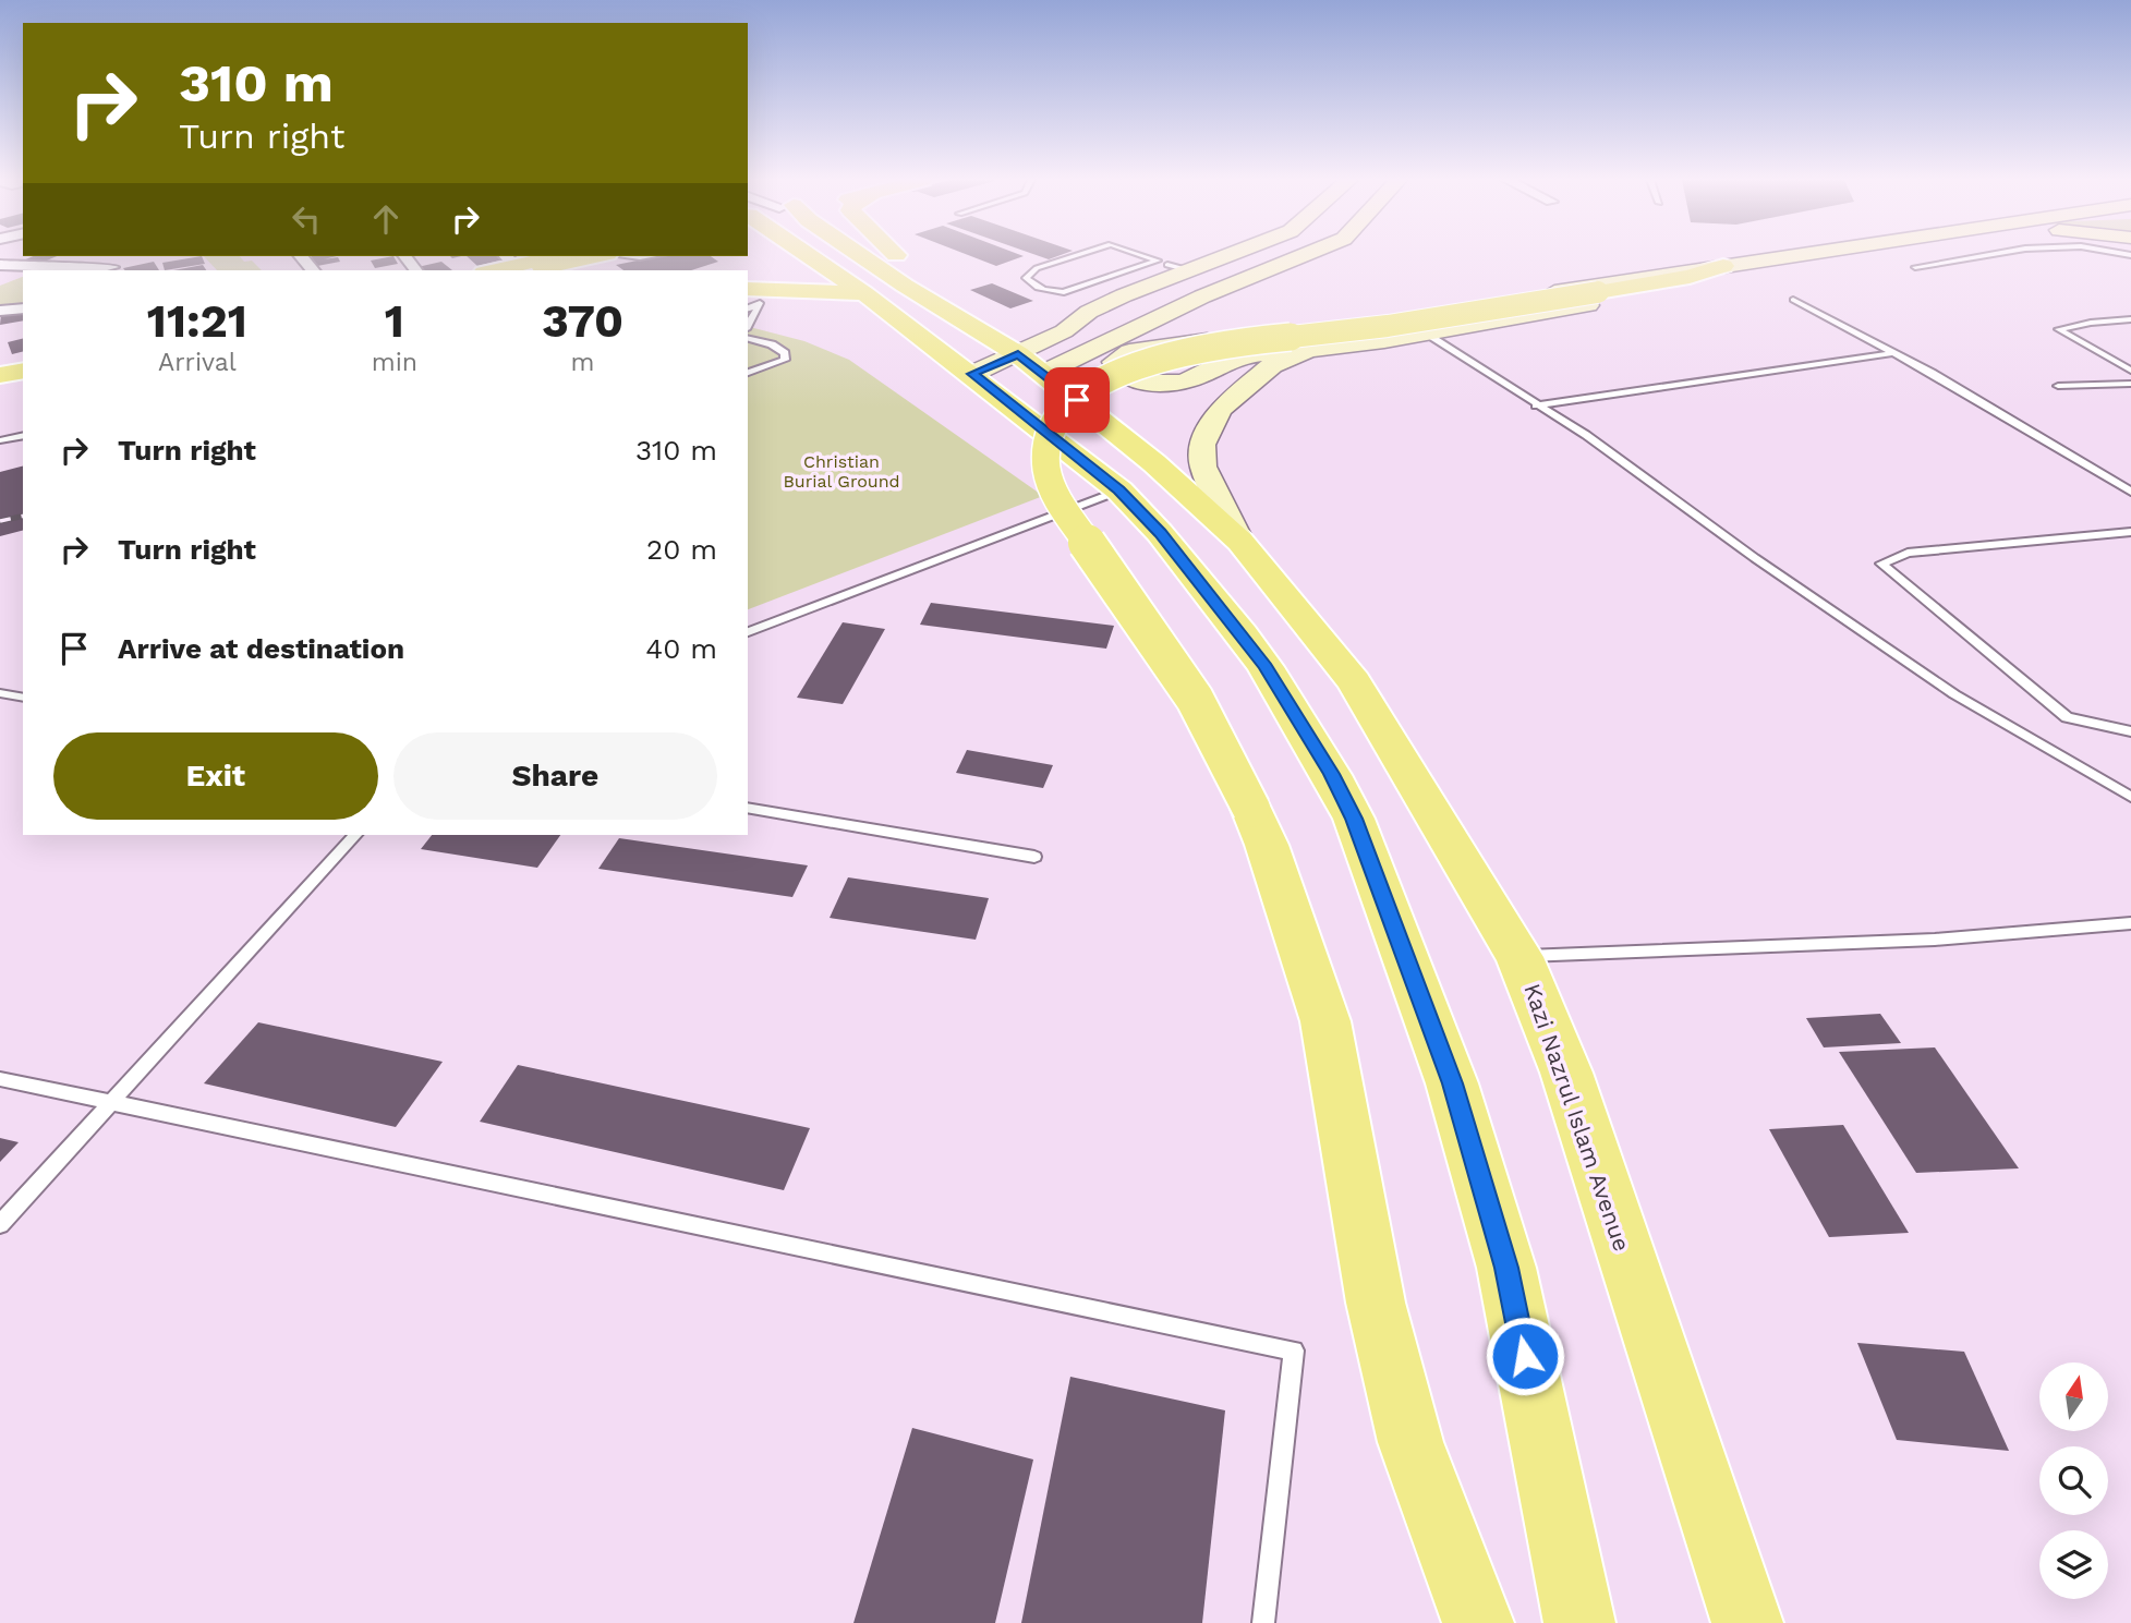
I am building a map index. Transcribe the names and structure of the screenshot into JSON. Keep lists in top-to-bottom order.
{
  "streets": {
    "main road": ["Kazi Nazrul Islam Avenue"]
  },
  "parks": ["Christian Burial Ground"],
  "north": "top",
  "page": {
    "turn": ["310 m", "Turn right"],
    "eta": [
      "11:21",
      "Arrival",
      "1",
      "min",
      "370",
      "m"
    ],
    "list": [
      {
        "name": "Turn right",
        "value": "310 m"
      },
      {
        "name": "Turn right",
        "value": "20 m"
      },
      {
        "name": "Arrive at destination",
        "value": "40 m"
      }
    ],
    "buttons": ["Exit", "Share"]
  }
}
